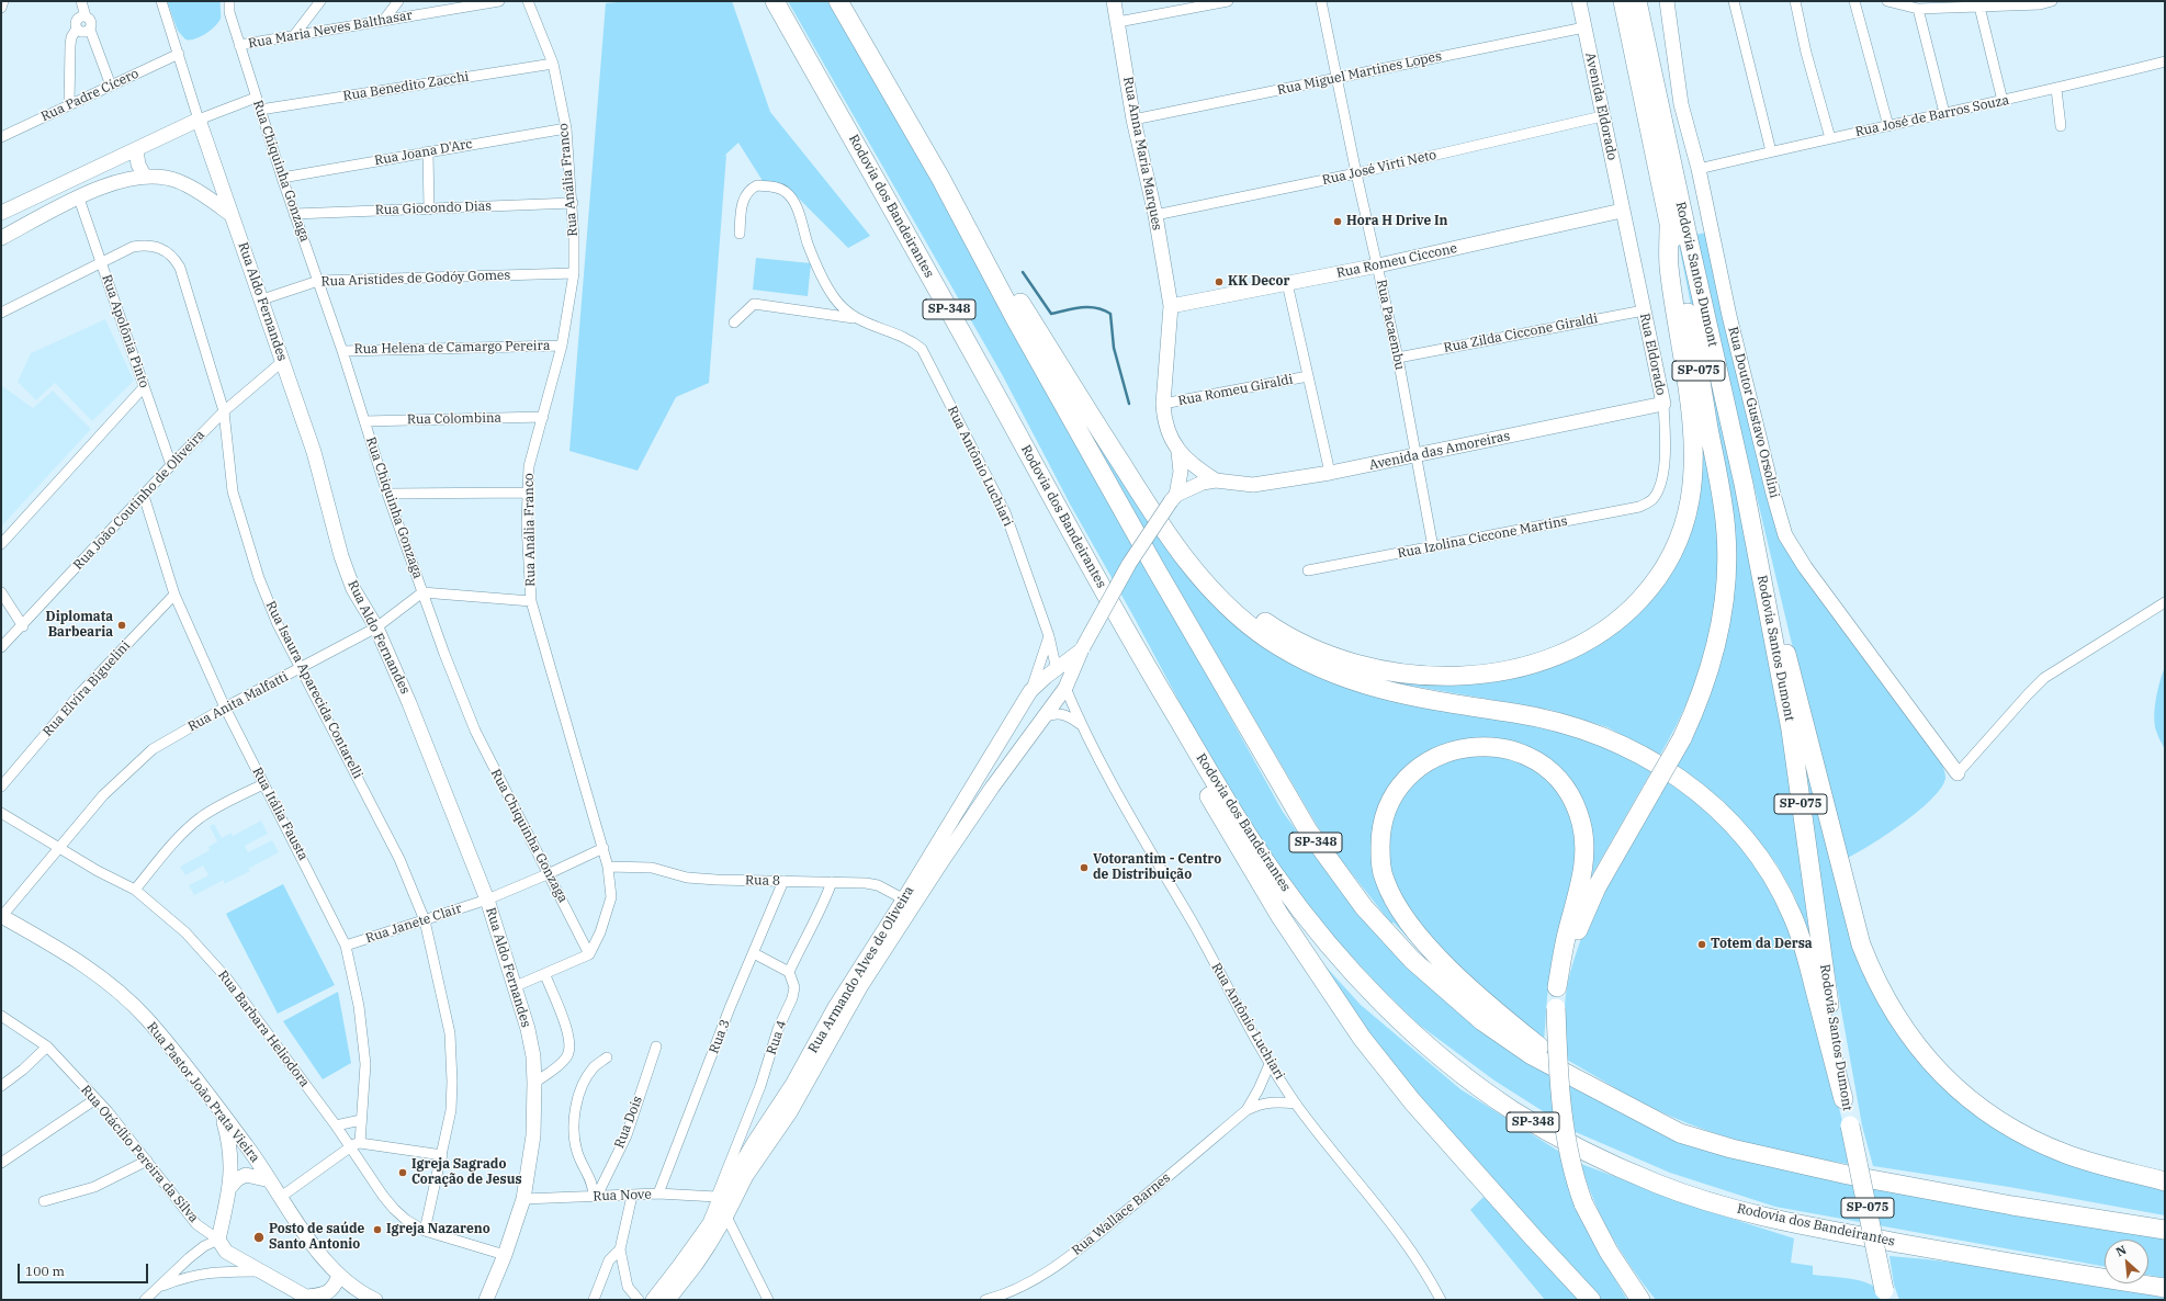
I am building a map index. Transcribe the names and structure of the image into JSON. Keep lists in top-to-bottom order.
{
  "streets": {
    "highway": [
      "Rodovia dos Bandeirantes",
      "Rodovia Santos Dumont",
      "SP-348",
      "SP-075"
    ],
    "main road": [
      "Avenida Eldorado",
      "Rua Anna Maria Marques",
      "Rua Romeu Ciccone",
      "Rua Aldo Fernandes",
      "Rua Eldorado",
      "Rua Doutor Gustavo Orsolini",
      "Avenida das Amoreiras",
      "Rua Armando Alves de Oliveira",
      "Rua Pastor João Prata Vieira"
    ],
    "street": [
      "Rua Maria Neves Balthasar",
      "Rua Miguel Martines Lopes",
      "Rua Benedito Zacchi",
      "Rua Padre Cícero",
      "Rua José de Barros Souza",
      "Rua Joana D'Arc",
      "Rua José Virti Neto",
      "Rua Chiquinha Gonzaga",
      "Rua Anália Franco",
      "Rua Giocondo Dias",
      "Rua Aristides de Godóy Gomes",
      "Rua Pacaembu",
      "Rua Apolônia Pinto",
      "Rua Zilda Ciccone Giraldi",
      "Rua Helena de Camargo Pereira",
      "Rua Romeu Giraldi",
      "Rua Colombina",
      "Rua Antônio Luchiari",
      "Rua João Coutinho de Oliveira",
      "Rua Izolina Ciccone Martins",
      "Rua Elvira Biguelini",
      "Rua Isaura Aparecida Contarelli",
      "Rua Anita Malfatti",
      "Rua Itália Fausta",
      "Rua 8",
      "Rua Janete Clair",
      "Rua Barbara Heliodora",
      "Rua 3",
      "Rua 4",
      "Rua Dois",
      "Rua Otácílio Pereira da Silva",
      "Rua Nove",
      "Rua Wallace Barnes"
    ]
  },
  "crossings": [
    ["Rua Maria Neves Balthasar", "Rua Chiquinha Gonzaga"],
    ["Rua Miguel Martines Lopes", "Avenida Eldorado"],
    ["Rua Miguel Martines Lopes", "Rua Anna Maria Marques"],
    ["Rua Miguel Martines Lopes", "Rua Pacaembu"],
    ["Rua Benedito Zacchi", "Rua Chiquinha Gonzaga"],
    ["Rua Benedito Zacchi", "Rua Anália Franco"],
    ["Rua Padre Cícero", "Rua Aldo Fernandes"],
    ["Avenida Eldorado", "Rua José Virti Neto"],
    ["Avenida Eldorado", "Rua Romeu Ciccone"],
    ["Avenida Eldorado", "Rua Eldorado"],
    ["Rua José de Barros Souza", "Rua Doutor Gustavo Orsolini"],
    ["Rua Joana D'Arc", "Rua Chiquinha Gonzaga"],
    ["Rua Joana D'Arc", "Rua Anália Franco"],
    ["Rua Anna Maria Marques", "Rua José Virti Neto"],
    ["Rua Anna Maria Marques", "Rua Romeu Ciccone"],
    ["Rua Anna Maria Marques", "Avenida das Amoreiras"],
    ["Rua José Virti Neto", "Rua Pacaembu"],
    ["Rua Chiquinha Gonzaga", "Rua Anália Franco"],
    ["Rua Chiquinha Gonzaga", "Rua Giocondo Dias"],
    ["Rua Chiquinha Gonzaga", "Rua Aristides de Godóy Gomes"],
    ["Rua Chiquinha Gonzaga", "Rua Helena de Camargo Pereira"],
    ["Rua Chiquinha Gonzaga", "Rua Colombina"],
    ["Rua Chiquinha Gonzaga", "Rua Anita Malfatti"],
    ["Rua Chiquinha Gonzaga", "Rua Janete Clair"],
    ["Rua Anália Franco", "Rua Giocondo Dias"],
    ["Rua Anália Franco", "Rua Aristides de Godóy Gomes"],
    ["Rua Anália Franco", "Rua Helena de Camargo Pereira"],
    ["Rua Anália Franco", "Rua Colombina"],
    ["Rua Anália Franco", "Rua 8"],
    ["Rua Anália Franco", "Rua Janete Clair"],
    ["Rua Romeu Ciccone", "Rua Pacaembu"],
    ["Rua Romeu Ciccone", "Rua Eldorado"],
    ["Rua Romeu Ciccone", "Avenida das Amoreiras"],
    ["Rodovia Santos Dumont", "SP-075"],
    ["Rua Aristides de Godóy Gomes", "Rua Aldo Fernandes"],
    ["Rua Aldo Fernandes", "Rua João Coutinho de Oliveira"],
    ["Rua Aldo Fernandes", "Rua Anita Malfatti"],
    ["Rua Aldo Fernandes", "Rua Janete Clair"],
    ["Rua Aldo Fernandes", "Rua Barbara Heliodora"],
    ["Rua Aldo Fernandes", "Rua Nove"],
    ["Rua Pacaembu", "Rua Zilda Ciccone Giraldi"],
    ["Rua Pacaembu", "Avenida das Amoreiras"],
    ["Rua Pacaembu", "Rua Izolina Ciccone Martins"],
    ["Rua Apolônia Pinto", "Rua João Coutinho de Oliveira"],
    ["Rua Apolônia Pinto", "Rua Isaura Aparecida Contarelli"],
    ["Rua Zilda Ciccone Giraldi", "Rua Eldorado"],
    ["Rua Eldorado", "Avenida das Amoreiras"],
    ["Rua Eldorado", "Rua Izolina Ciccone Martins"],
    ["Rua Romeu Giraldi", "Avenida das Amoreiras"],
    ["Avenida das Amoreiras", "Rua Armando Alves de Oliveira"],
    ["Rua Antônio Luchiari", "Rua Armando Alves de Oliveira"],
    ["Rua Antônio Luchiari", "Rua Wallace Barnes"],
    ["Rua João Coutinho de Oliveira", "Rua Isaura Aparecida Contarelli"],
    ["Rua João Coutinho de Oliveira", "Rua Itália Fausta"],
    ["Rua Elvira Biguelini", "Rua Itália Fausta"],
    ["Rua Isaura Aparecida Contarelli", "Rua Anita Malfatti"],
    ["Rua Isaura Aparecida Contarelli", "Rua Janete Clair"],
    ["Rua Isaura Aparecida Contarelli", "Rua Barbara Heliodora"],
    ["Rua Anita Malfatti", "Rua Itália Fausta"],
    ["Rua Anita Malfatti", "Rua Barbara Heliodora"],
    ["Rua Anita Malfatti", "Rua Pastor João Prata Vieira"],
    ["Rua Itália Fausta", "Rua Janete Clair"],
    ["Rua Itália Fausta", "Rua Barbara Heliodora"],
    ["Rua 8", "Rua Armando Alves de Oliveira"],
    ["Rua 8", "Rua 3"],
    ["Rua Armando Alves de Oliveira", "Rua 4"],
    ["Rua Armando Alves de Oliveira", "Rua Nove"],
    ["Rua 3", "Rua Nove"],
    ["Rua 4", "Rua Nove"],
    ["Rua Dois", "Rua Nove"]
  ],
  "places": [
    "Hora H Drive In",
    "KK Decor",
    "Diplomata Barbearia",
    "Votorantim - Centro de Distribuição",
    "Totem da Dersa",
    "Igreja Sagrado Coração de Jesus",
    "Igreja Nazareno",
    "Posto de saúde Santo Antonio"
  ],
  "scale_bar": "100 m",
  "north": "top left"
}
